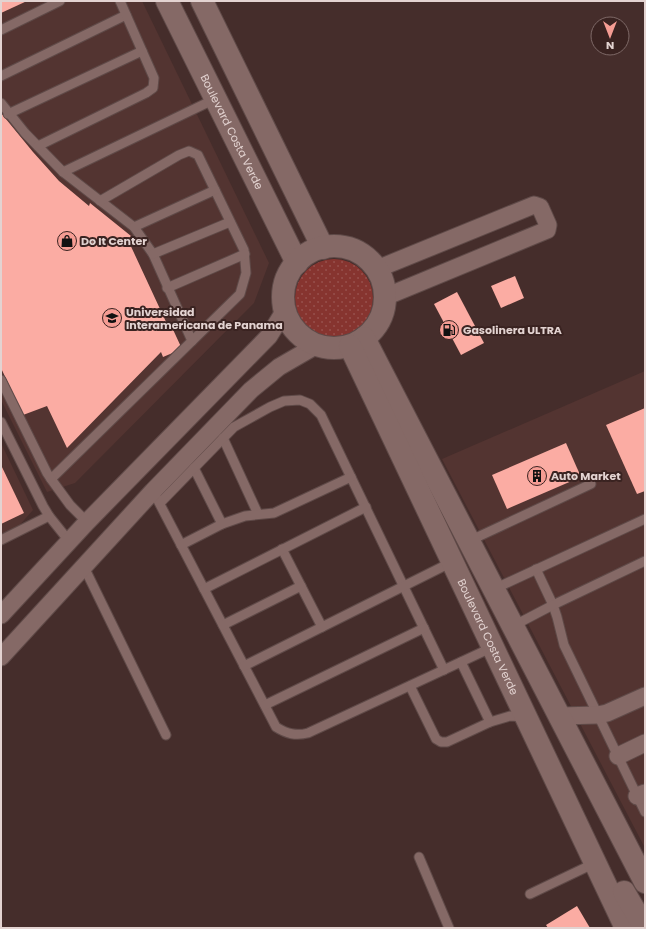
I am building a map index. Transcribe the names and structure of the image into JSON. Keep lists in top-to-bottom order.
{
  "streets": {
    "street": ["Boulevard Costa Verde"]
  },
  "places": {
    "shop": ["Do It Center"],
    "school or university": ["Universidad Interamericana de Panama"],
    "fuel station": ["Gasolinera ULTRA"],
    "building": ["Auto Market"]
  },
  "north": "bottom"
}
